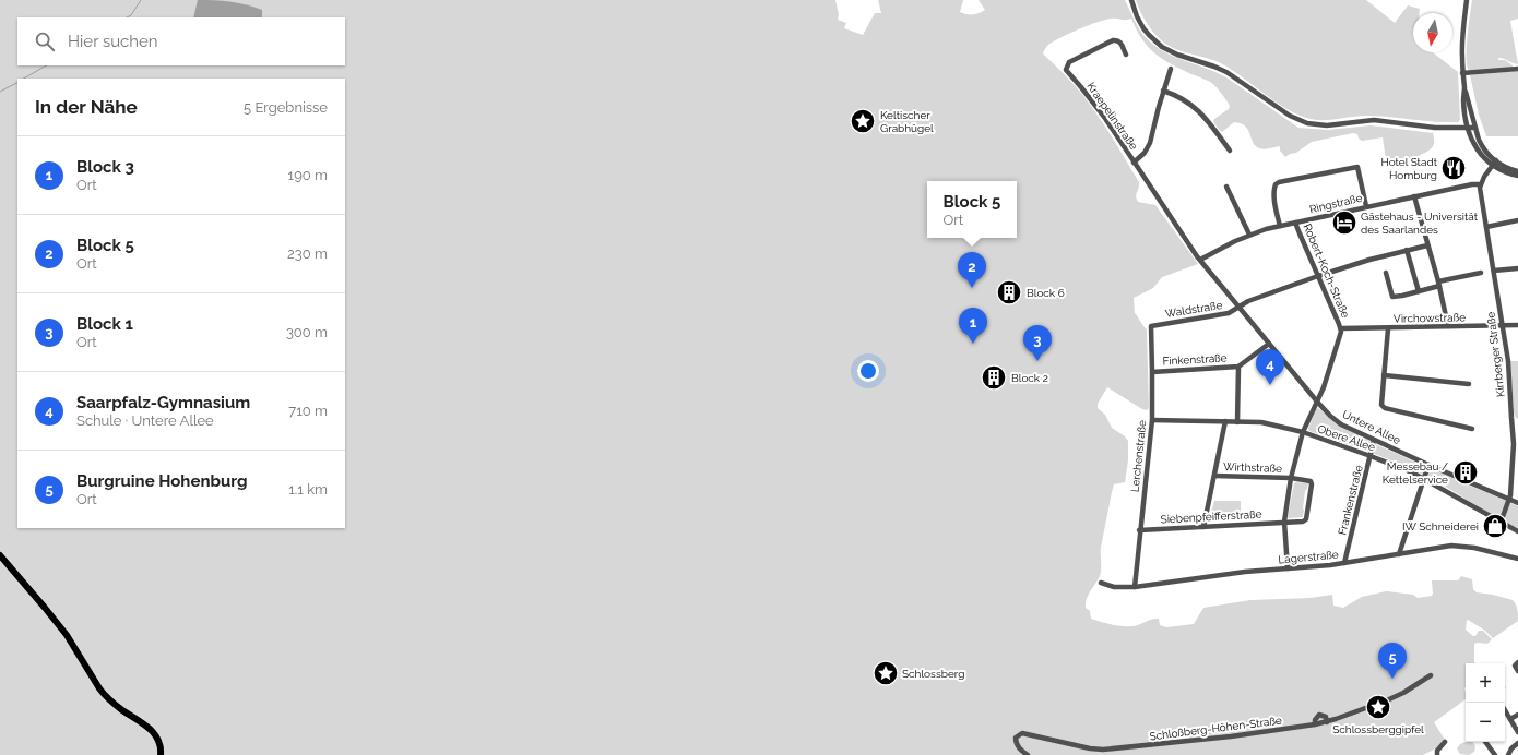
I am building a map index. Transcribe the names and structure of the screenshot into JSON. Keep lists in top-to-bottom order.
{
  "streets": {
    "street": [
      "Kraepelinstraße",
      "Ringstraße",
      "Robert-Koch-Straße",
      "Waldstraße",
      "Virchowstraße",
      "Kirrberger Straße",
      "Finkenstraße",
      "Untere Allee",
      "Obere Allee",
      "Lerchenstraße",
      "Wirthstraße",
      "Frankenstraße",
      "Siebenpfeifferstraße",
      "Lagerstraße",
      "Schloßberg-Höhen-Straße"
    ]
  },
  "crossings": [
    ["Kraepelinstraße", "Untere Allee"],
    ["Ringstraße", "Robert-Koch-Straße"],
    ["Ringstraße", "Kirrberger Straße"],
    ["Ringstraße", "Untere Allee"],
    ["Robert-Koch-Straße", "Waldstraße"],
    ["Robert-Koch-Straße", "Virchowstraße"],
    ["Robert-Koch-Straße", "Untere Allee"],
    ["Robert-Koch-Straße", "Obere Allee"],
    ["Robert-Koch-Straße", "Wirthstraße"],
    ["Robert-Koch-Straße", "Siebenpfeifferstraße"],
    ["Robert-Koch-Straße", "Lagerstraße"],
    ["Waldstraße", "Untere Allee"],
    ["Waldstraße", "Lerchenstraße"],
    ["Virchowstraße", "Kirrberger Straße"],
    ["Kirrberger Straße", "Untere Allee"],
    ["Kirrberger Straße", "Obere Allee"],
    ["Finkenstraße", "Lerchenstraße"],
    ["Untere Allee", "Frankenstraße"],
    ["Obere Allee", "Lerchenstraße"],
    ["Obere Allee", "Frankenstraße"],
    ["Lerchenstraße", "Siebenpfeifferstraße"],
    ["Lerchenstraße", "Lagerstraße"],
    ["Wirthstraße", "Siebenpfeifferstraße"],
    ["Frankenstraße", "Lagerstraße"]
  ],
  "places": {
    "place": ["Keltischer Grabhügel", "Schlossberg", "Schlossberggipfel"],
    "restaurant": ["Hotel Stadt Homburg"],
    "hotel": ["Gästehaus - Universität des Saarlandes"],
    "building": ["Block 6", "Block 2", "Messebau / Kettelservice"],
    "shop": ["IW Schneiderei"]
  },
  "north": "bottom",
  "page": {
    "search": "Hier suchen",
    "heading": ["In der Nähe", "5 Ergebnisse"],
    "list": [
      {
        "mark": "1",
        "name": "Block 3",
        "note": "Ort",
        "value": "190 m"
      },
      {
        "mark": "2",
        "name": "Block 5",
        "note": "Ort",
        "value": "230 m"
      },
      {
        "mark": "3",
        "name": "Block 1",
        "note": "Ort",
        "value": "300 m"
      },
      {
        "mark": "4",
        "name": "Saarpfalz-Gymnasium",
        "note": "Schule · Untere Allee",
        "value": "710 m"
      },
      {
        "mark": "5",
        "name": "Burgruine Hohenburg",
        "note": "Ort",
        "value": "1.1 km"
      }
    ],
    "popup": ["Block 5", "Ort"],
    "pins": [
      "2",
      "1",
      "3",
      "4",
      "5"
    ],
    "map_buttons": ["+", "−"]
  }
}
